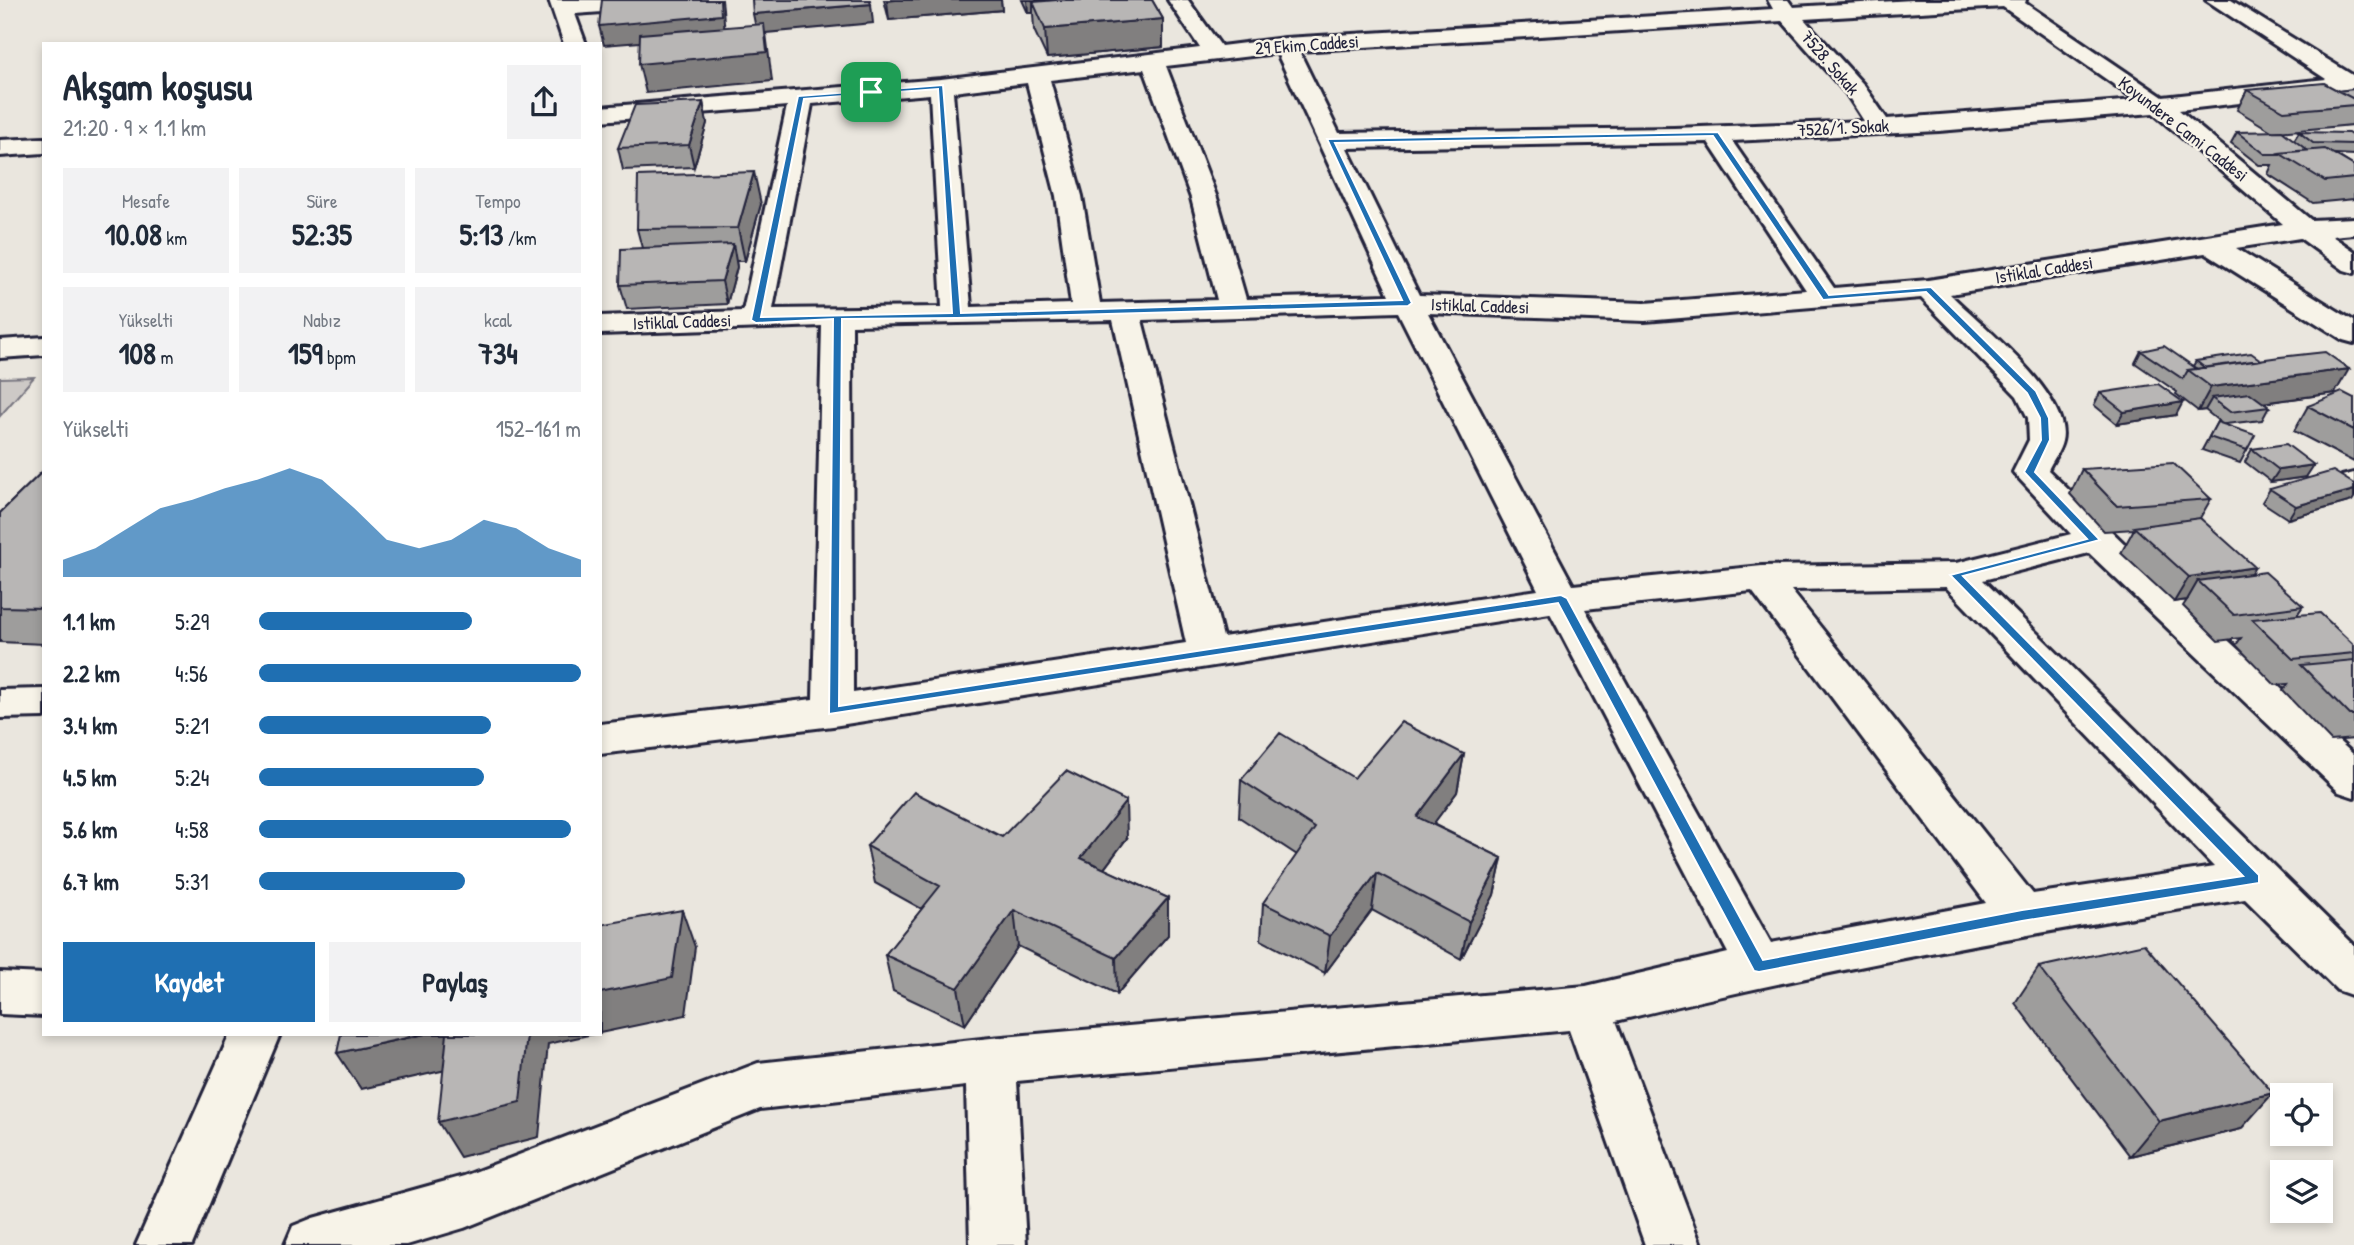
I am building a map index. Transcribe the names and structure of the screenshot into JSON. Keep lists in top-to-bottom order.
{
  "streets": {
    "street": [
      "29 Ekim Caddesi",
      "7528. Sokak",
      "7526/1. Sokak",
      "Koyundere Cami Caddesi",
      "Istiklal Caddesi"
    ]
  },
  "crossings": [
    ["29 Ekim Caddesi", "7528. Sokak"],
    ["29 Ekim Caddesi", "Koyundere Cami Caddesi"],
    ["7528. Sokak", "7526/1. Sokak"],
    ["7526/1. Sokak", "Koyundere Cami Caddesi"],
    ["Koyundere Cami Caddesi", "Istiklal Caddesi"]
  ],
  "page": {
    "heading": ["Akşam koşusu", "21:20 · 9 × 1.1 km"],
    "stats": [
      ["Mesafe", "10.08 km"],
      ["Süre", "52:35"],
      ["Tempo", "5:13 /km"],
      ["Yükselti", "108 m"],
      ["Nabız", "159 bpm"],
      ["kcal", "734"]
    ],
    "chart": ["Yükselti", "152–161 m"],
    "list": [
      {
        "name": "1.1 km",
        "note": "5:29"
      },
      {
        "name": "2.2 km",
        "note": "4:56"
      },
      {
        "name": "3.4 km",
        "note": "5:21"
      },
      {
        "name": "4.5 km",
        "note": "5:24"
      },
      {
        "name": "5.6 km",
        "note": "4:58"
      },
      {
        "name": "6.7 km",
        "note": "5:31"
      }
    ],
    "buttons": ["Kaydet", "Paylaş"]
  }
}
